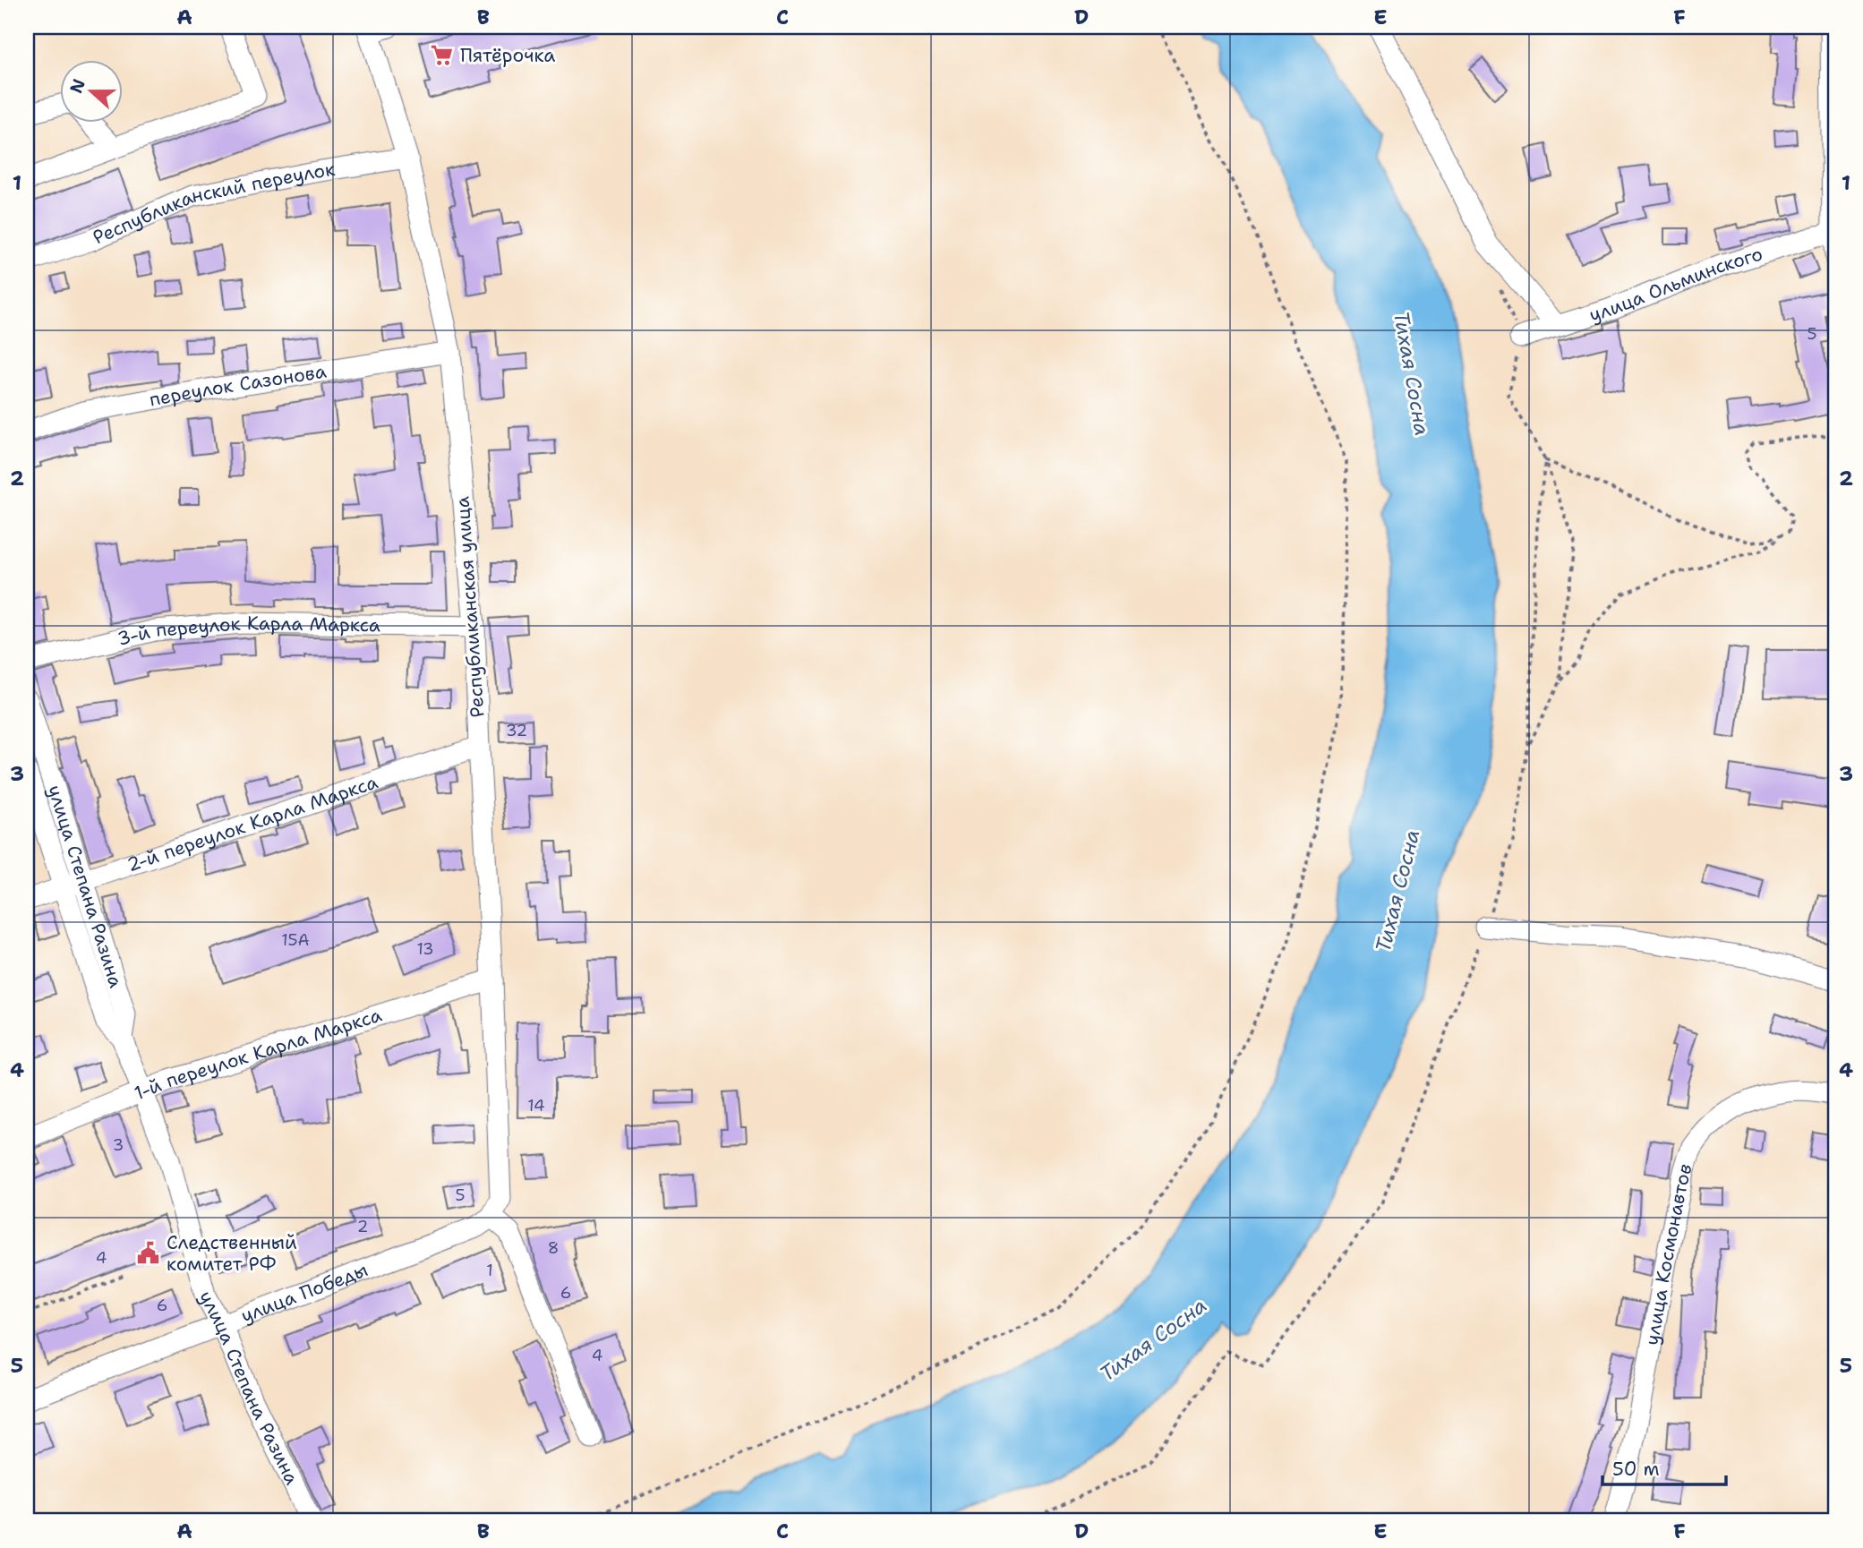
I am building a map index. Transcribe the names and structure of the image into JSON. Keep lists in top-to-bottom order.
{
  "streets": {
    "street": [
      "Республиканский переулок",
      "улица Ольминского",
      "переулок Сазонова",
      "Республиканская улица",
      "3-й переулок Карла Маркса",
      "2-й переулок Карла Маркса",
      "улица Степана Разина",
      "1-й переулок Карла Маркса",
      "улица Космонавтов",
      "улица Победы"
    ]
  },
  "crossings": [
    ["Республиканский переулок", "Республиканская улица"],
    ["переулок Сазонова", "Республиканская улица"],
    ["Республиканская улица", "3-й переулок Карла Маркса"],
    ["Республиканская улица", "2-й переулок Карла Маркса"],
    ["Республиканская улица", "1-й переулок Карла Маркса"],
    ["Республиканская улица", "улица Победы"],
    ["2-й переулок Карла Маркса", "улица Степана Разина"],
    ["улица Степана Разина", "1-й переулок Карла Маркса"],
    ["улица Степана Разина", "улица Победы"]
  ],
  "water": ["Тихая Сосна"],
  "places": {
    "supermarket": ["Пятёрочка"],
    "public building": ["Следственный комитет РФ"]
  },
  "house_numbers": [
    "5",
    "32",
    "15А",
    "13",
    "14",
    "3",
    "5",
    "2",
    "8",
    "4",
    "1",
    "6",
    "6",
    "4"
  ],
  "scale_bar": "50 m",
  "north": "left",
  "grid": {
    "columns": [
      "A",
      "B",
      "C",
      "D",
      "E",
      "F"
    ],
    "rows": [
      "1",
      "2",
      "3",
      "4",
      "5"
    ]
  }
}
